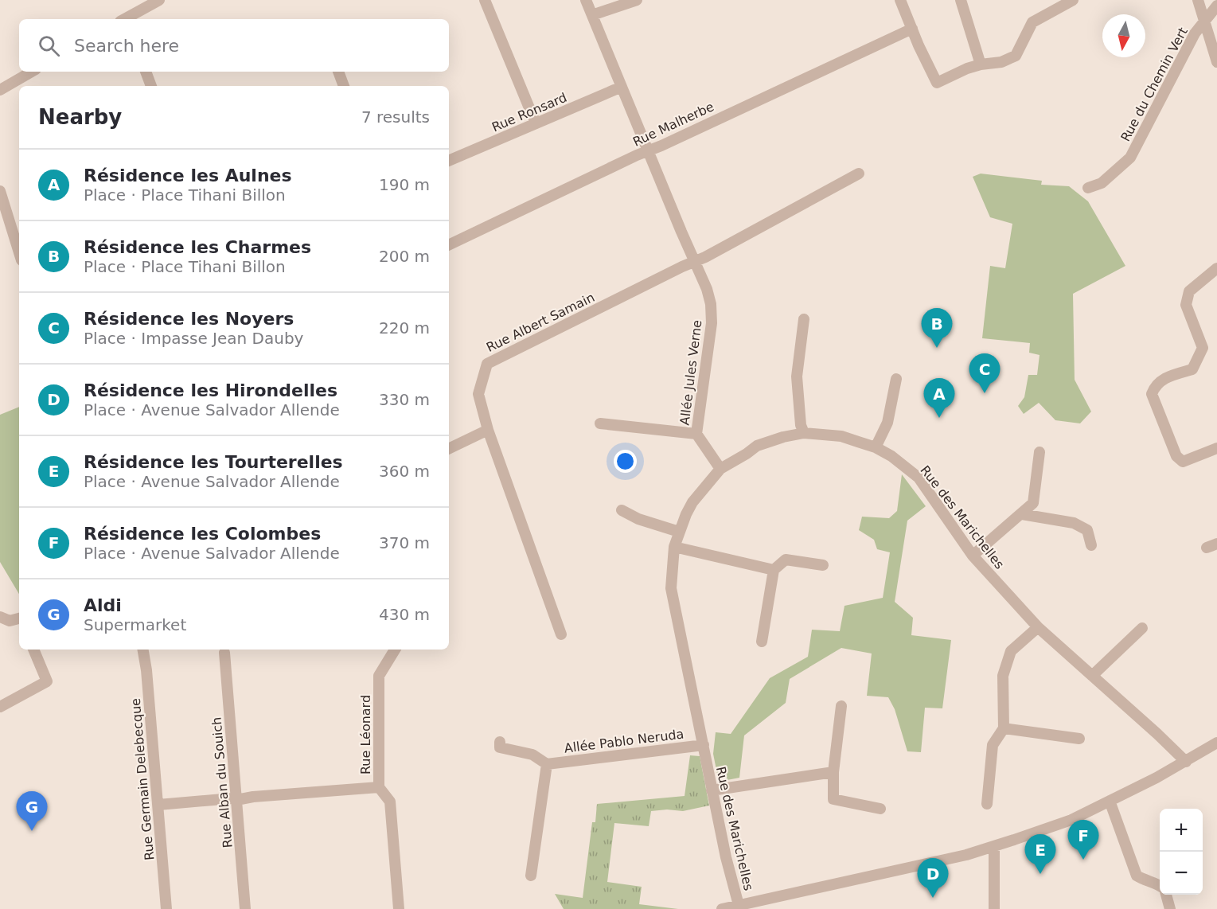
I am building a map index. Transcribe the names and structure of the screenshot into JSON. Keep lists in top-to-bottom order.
{
  "streets": {
    "street": [
      "Rue du Chemin Vert",
      "Rue Ronsard",
      "Rue Malherbe",
      "Rue Albert Samain",
      "Allée Jules Verne",
      "Rue des Marichelles",
      "Rue Léonard",
      "Allée Pablo Neruda",
      "Rue Germain Delebecque",
      "Rue Alban du Souich"
    ]
  },
  "crossings": [
    ["Rue Ronsard", "Allée Jules Verne"],
    ["Rue Malherbe", "Allée Jules Verne"],
    ["Rue Albert Samain", "Allée Jules Verne"],
    ["Allée Jules Verne", "Rue des Marichelles"],
    ["Rue des Marichelles", "Allée Pablo Neruda"]
  ],
  "north": "bottom",
  "page": {
    "search": "Search here",
    "heading": ["Nearby", "7 results"],
    "list": [
      {
        "mark": "A",
        "name": "Résidence les Aulnes",
        "note": "Place · Place Tihani Billon",
        "value": "190 m"
      },
      {
        "mark": "B",
        "name": "Résidence les Charmes",
        "note": "Place · Place Tihani Billon",
        "value": "200 m"
      },
      {
        "mark": "C",
        "name": "Résidence les Noyers",
        "note": "Place · Impasse Jean Dauby",
        "value": "220 m"
      },
      {
        "mark": "D",
        "name": "Résidence les Hirondelles",
        "note": "Place · Avenue Salvador Allende",
        "value": "330 m"
      },
      {
        "mark": "E",
        "name": "Résidence les Tourterelles",
        "note": "Place · Avenue Salvador Allende",
        "value": "360 m"
      },
      {
        "mark": "F",
        "name": "Résidence les Colombes",
        "note": "Place · Avenue Salvador Allende",
        "value": "370 m"
      },
      {
        "mark": "G",
        "name": "Aldi",
        "note": "Supermarket",
        "value": "430 m"
      }
    ],
    "pins": [
      "B",
      "C",
      "A",
      "G",
      "F",
      "E",
      "D"
    ],
    "map_buttons": ["+", "−"]
  }
}
